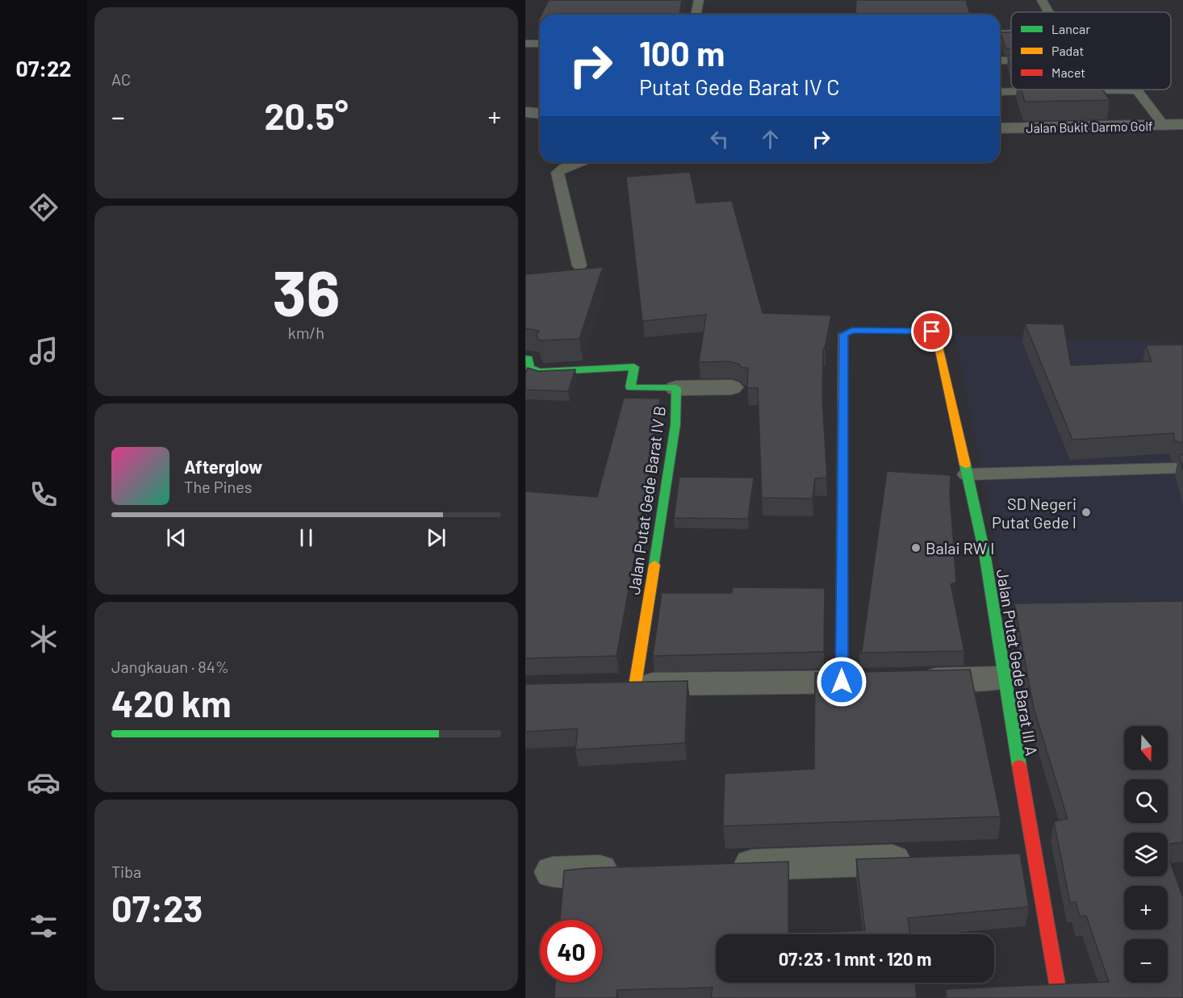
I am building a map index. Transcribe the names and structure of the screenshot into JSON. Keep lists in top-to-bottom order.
{
  "streets": {
    "street": ["Jalan Bukit Darmo Golf", "Jalan Putat Gede Barat IV B", "Jalan Putat Gede Barat III A"]
  },
  "places": ["SD Negeri Putat Gede I", "Balai RW I"],
  "legend": ["Lancar", "Padat", "Macet"],
  "north": "bottom",
  "page": {
    "tabs": "07:22",
    "tile": [
      "AC",
      ["36", "km/h"],
      ["Jangkauan · 84%", "420 km"],
      ["Tiba", "07:23"]
    ],
    "turn": ["100 m", "Putat Gede Barat IV C"],
    "heat": ["−", "20.5°", "+"],
    "song": ["Afterglow", "The Pines"],
    "map_buttons": ["+", "−"],
    "limit": "40",
    "trip": "07:23 · 1 mnt · 120 m"
  }
}
